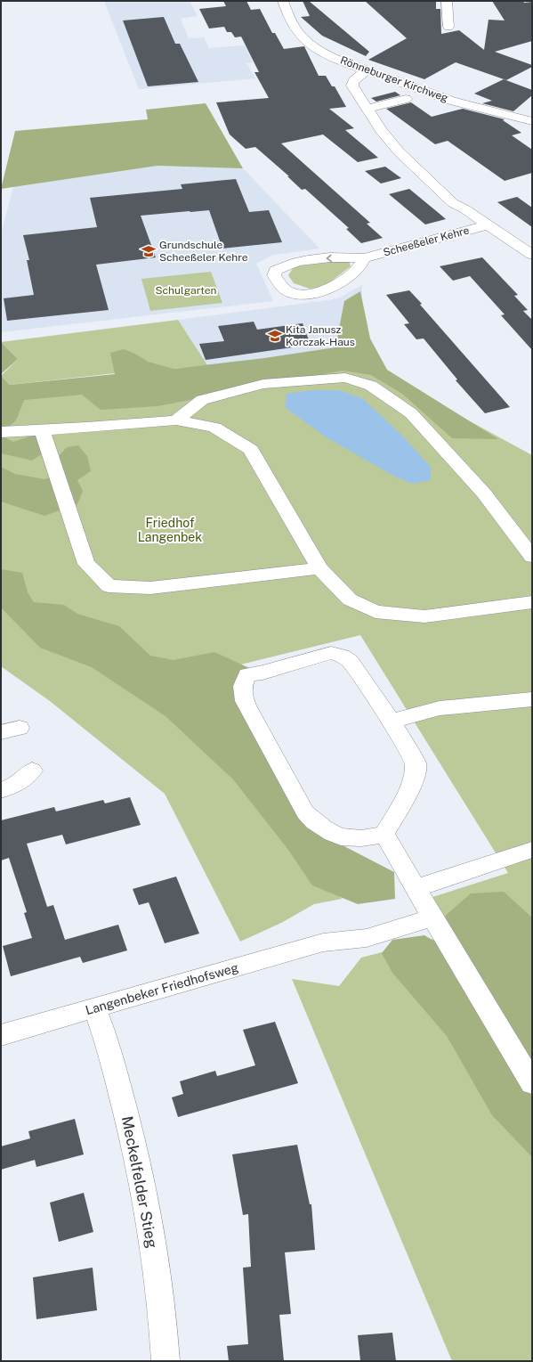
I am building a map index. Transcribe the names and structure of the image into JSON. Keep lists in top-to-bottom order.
{
  "streets": {
    "street": [
      "Rönneburger Kirchweg",
      "Scheeßeler Kehre",
      "Langenbeker Friedhofsweg",
      "Meckelfelder Stieg"
    ]
  },
  "crossings": [
    ["Langenbeker Friedhofsweg", "Meckelfelder Stieg"]
  ],
  "parks": ["Schulgarten", "Friedhof Langenbek"],
  "places": {
    "school or university": ["Grundschule Scheeßeler Kehre", "Kita Janusz Korczak-Haus"]
  }
}
